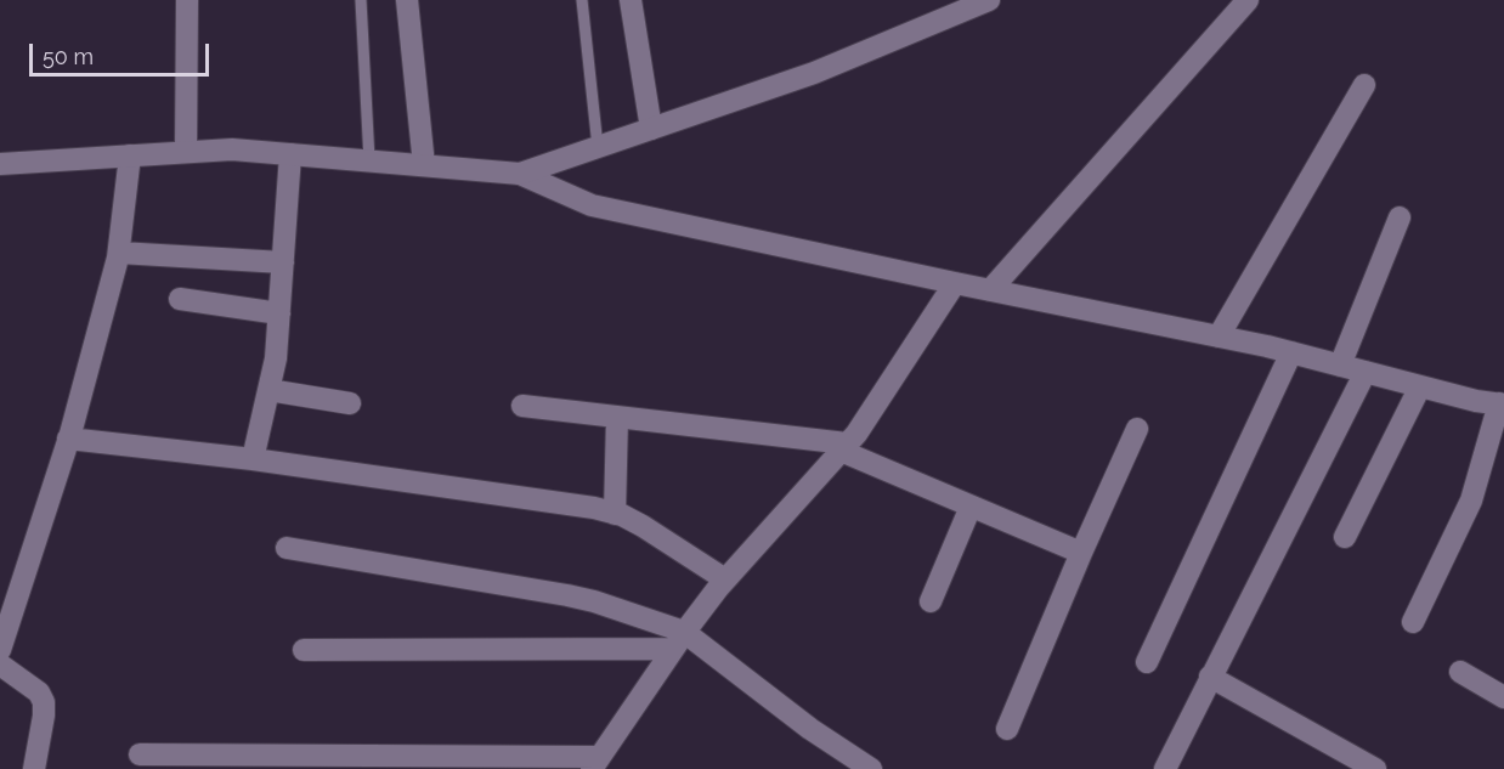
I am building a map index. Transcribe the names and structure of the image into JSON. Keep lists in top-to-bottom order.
{
  "scale_bar": "50 m"
}
